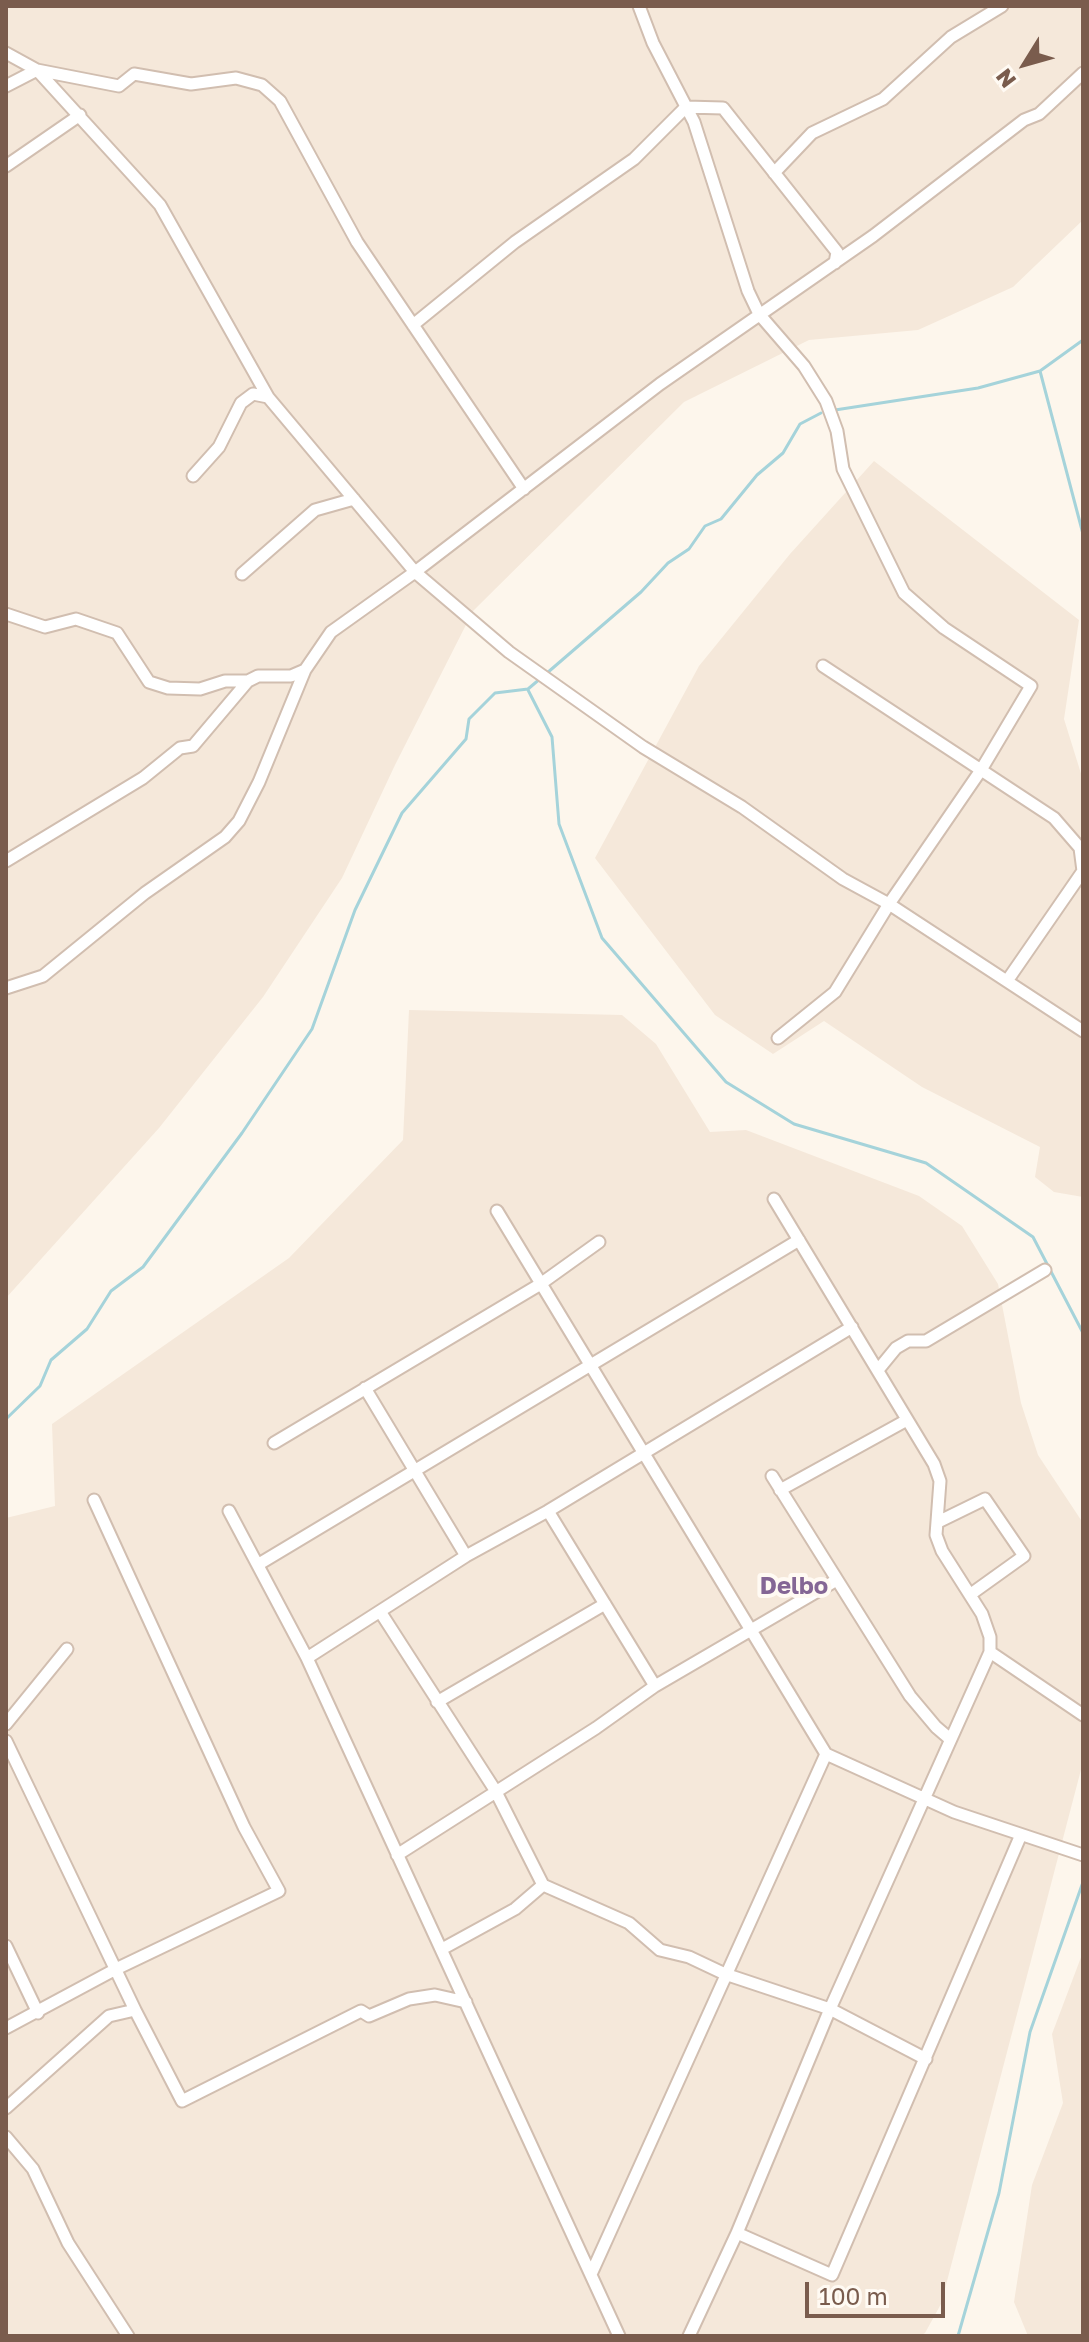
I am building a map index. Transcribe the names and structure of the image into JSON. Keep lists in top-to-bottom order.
{
  "districts": ["Delbo"],
  "scale_bar": "100 m",
  "north": "bottom left"
}
